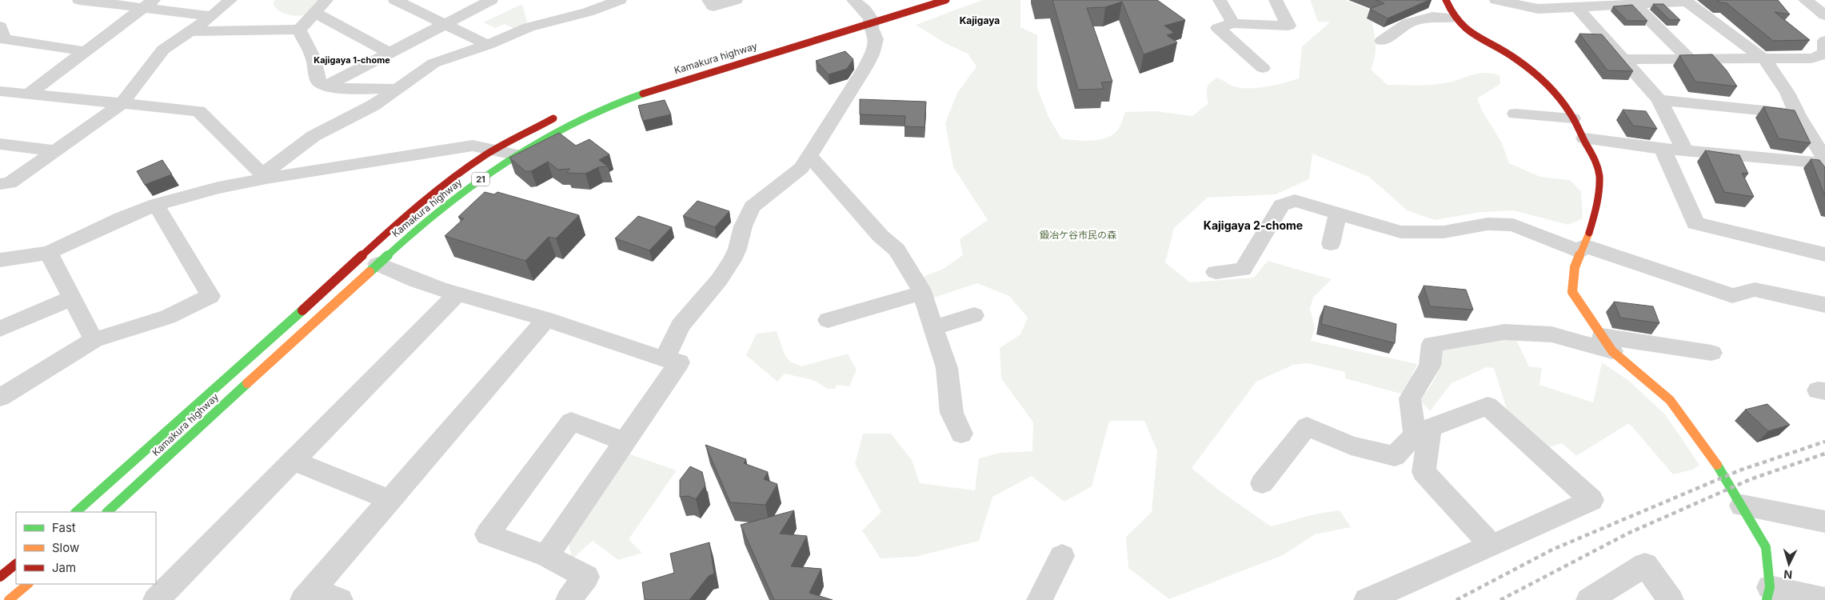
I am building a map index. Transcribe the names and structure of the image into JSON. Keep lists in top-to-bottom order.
{
  "streets": {
    "main road": ["Kamakura highway", "21"]
  },
  "districts": ["Kajigaya", "Kajigaya 1-chome", "Kajigaya 2-chome"],
  "parks": ["鍛冶ケ谷市民の森"],
  "legend": ["Fast", "Slow", "Jam"],
  "north": "bottom"
}
